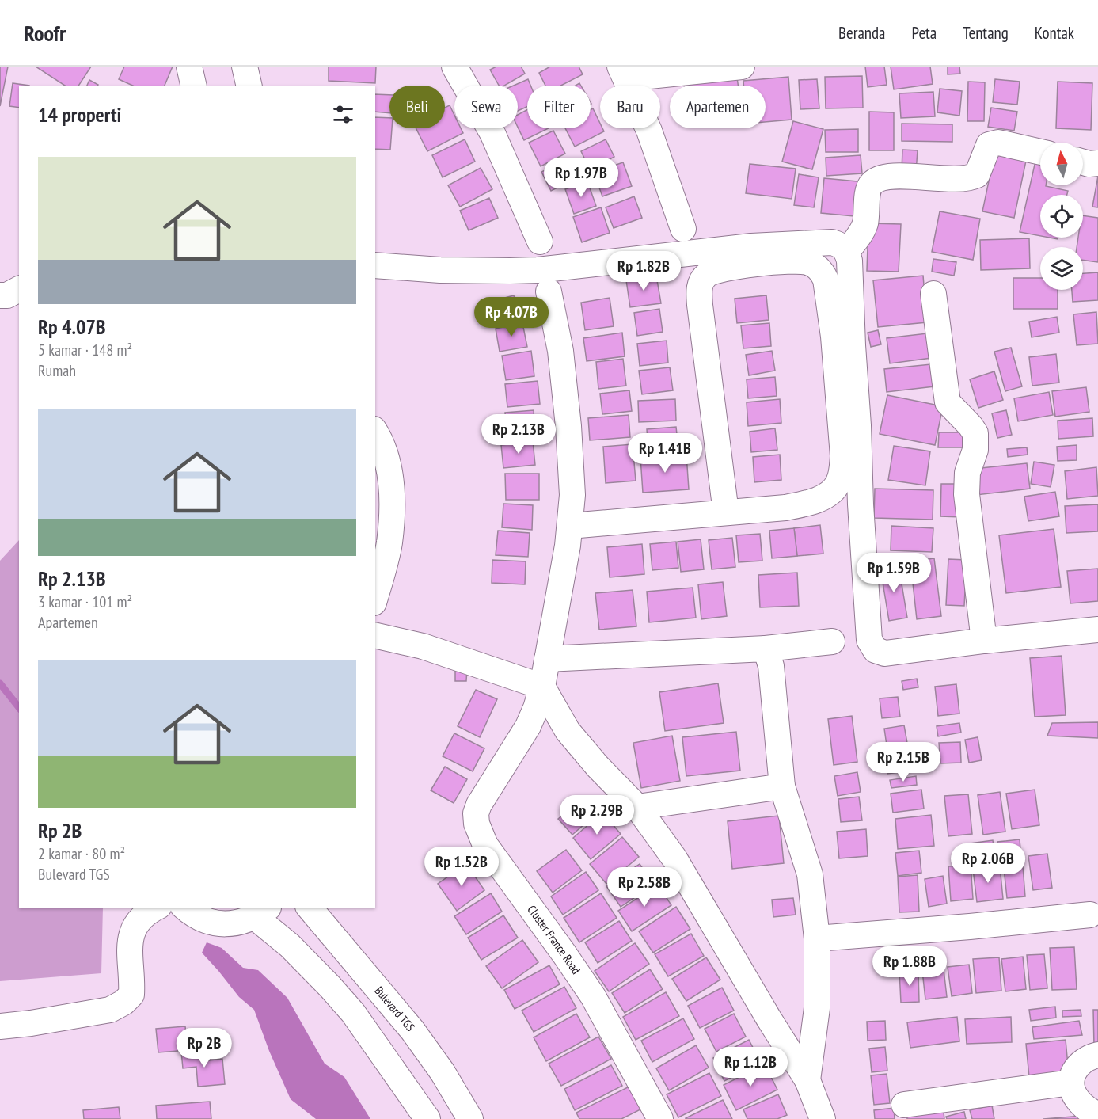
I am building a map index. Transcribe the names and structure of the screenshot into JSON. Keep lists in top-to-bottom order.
{
  "streets": {
    "street": ["Cluster France Road", "Bulevard TGS"]
  },
  "north": "top",
  "page": {
    "header": "Roofr",
    "nav": [
      "Beranda",
      "Peta",
      "Tentang",
      "Kontak"
    ],
    "chip": [
      "Beli",
      "Sewa",
      "Filter",
      "Baru",
      "Apartemen"
    ],
    "heading": "14 properti",
    "list": [
      {
        "name": "Rp 4.07B",
        "note": "5 kamar · 148 m² · Rumah"
      },
      {
        "name": "Rp 2.13B",
        "note": "3 kamar · 101 m² · Apartemen"
      },
      {
        "name": "Rp 2B",
        "note": "2 kamar · 80 m² · Bulevard TGS"
      }
    ],
    "price": [
      "Rp 1.97B",
      "Rp 1.82B",
      "Rp 4.07B",
      "Rp 2.13B",
      "Rp 1.41B",
      "Rp 1.59B",
      "Rp 2.15B",
      "Rp 2.29B",
      "Rp 2.06B",
      "Rp 1.52B",
      "Rp 2.58B",
      "Rp 1.88B",
      "Rp 2B",
      "Rp 1.12B"
    ]
  }
}
